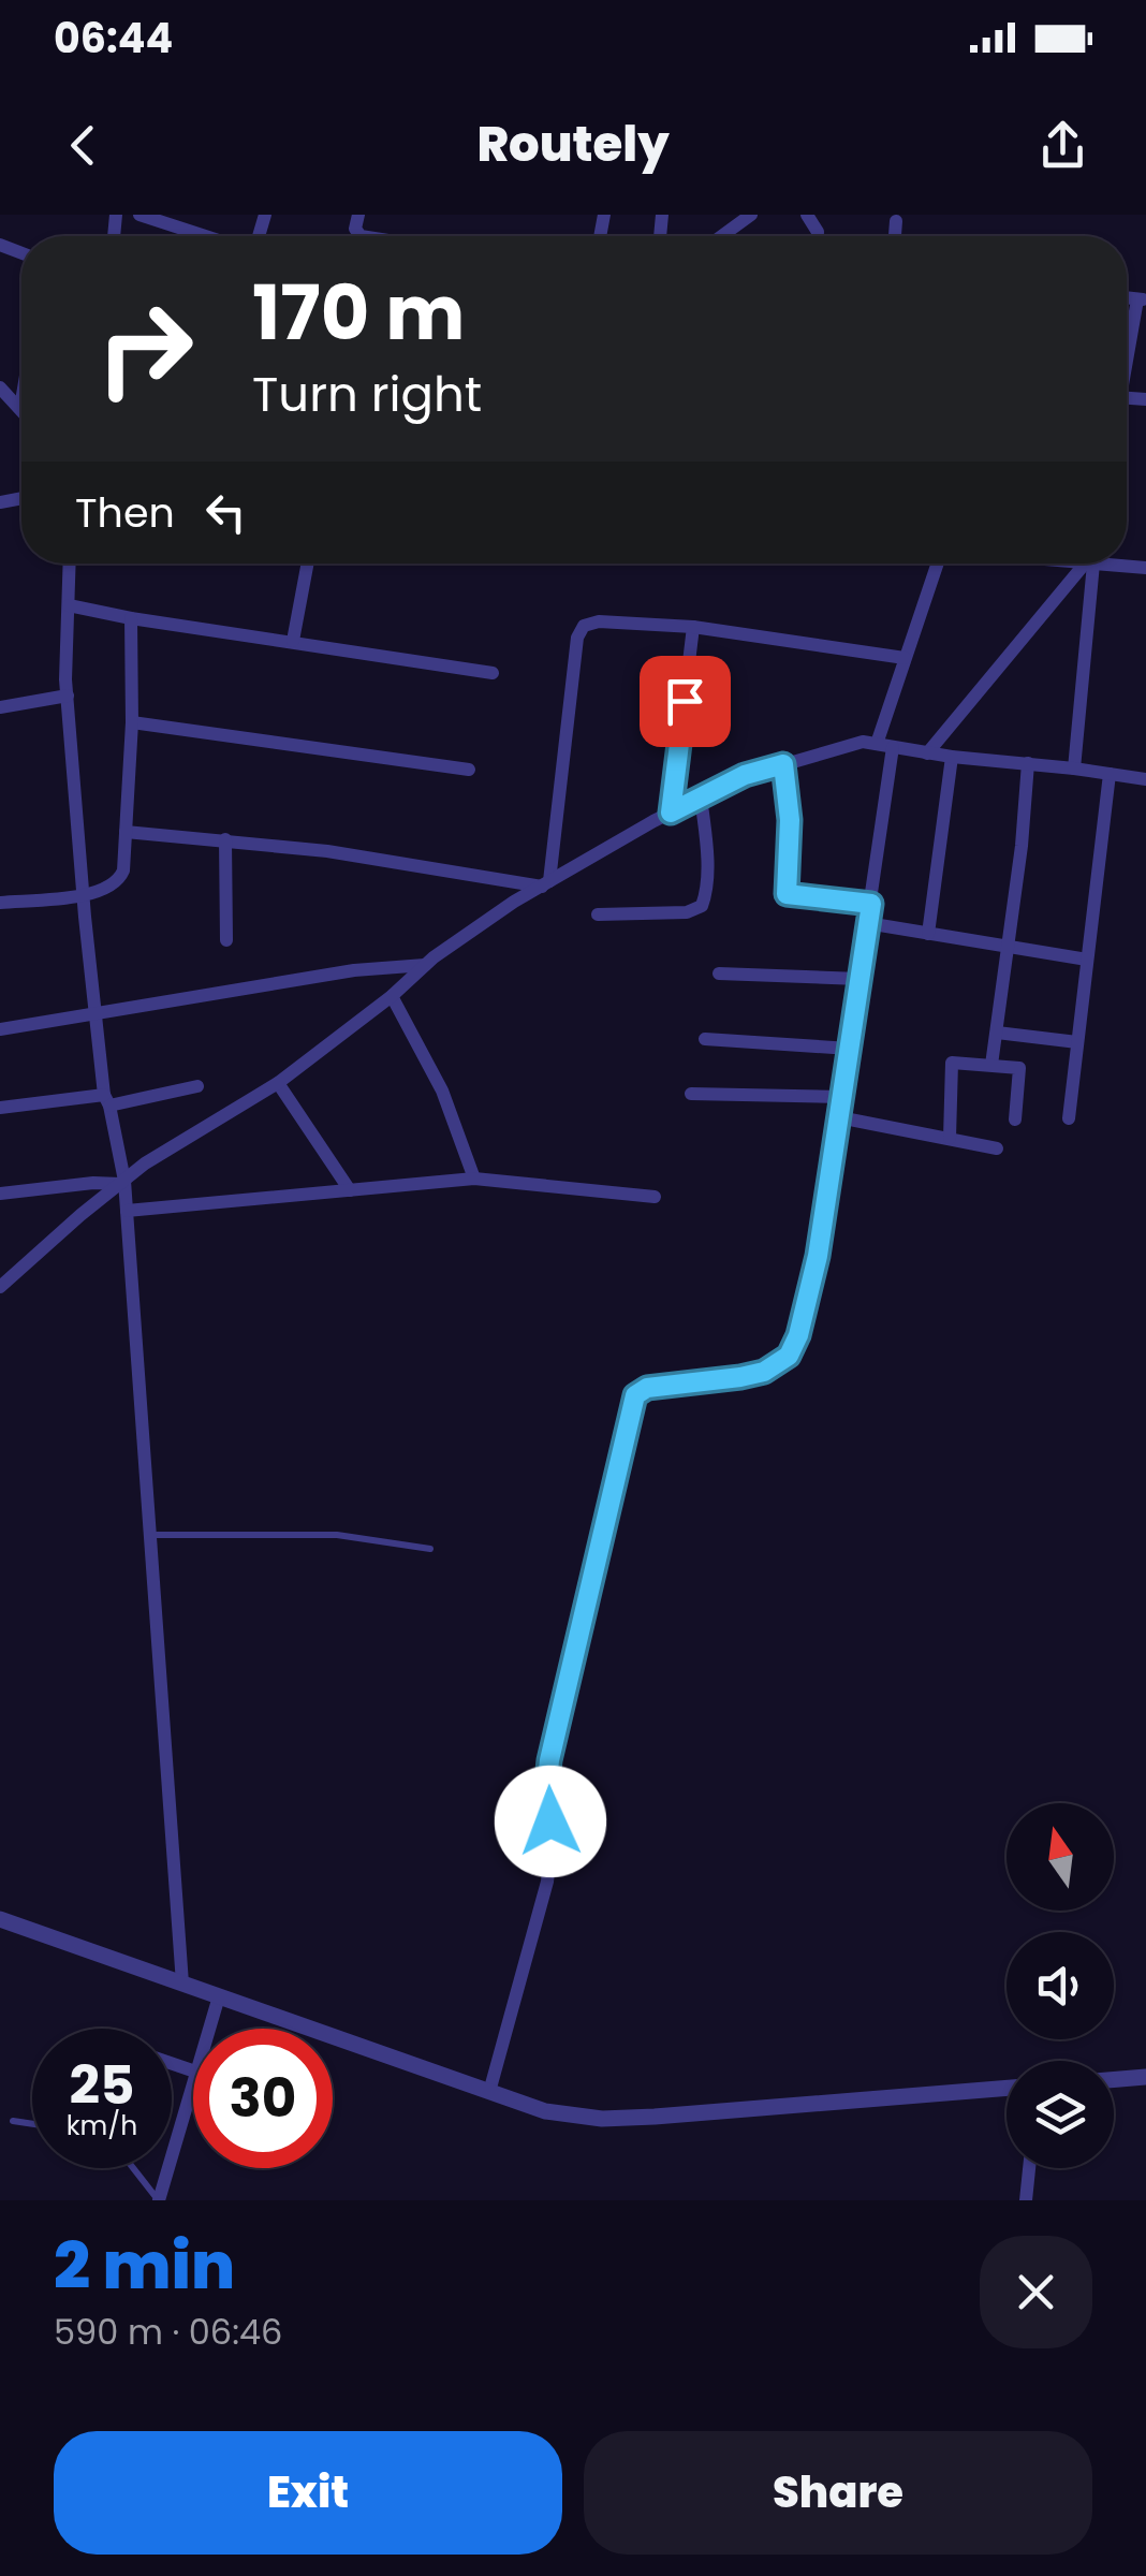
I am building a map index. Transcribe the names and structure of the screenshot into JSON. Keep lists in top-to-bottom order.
{
  "north": "top",
  "page": {
    "status": "06:44",
    "header": "Routely",
    "turn": ["170 m", "Turn right"],
    "then": "Then",
    "speed": "25 km/h",
    "limit": "30",
    "heading": ["2 min", "590 m · 06:46"],
    "buttons": ["Exit", "Share"]
  }
}
